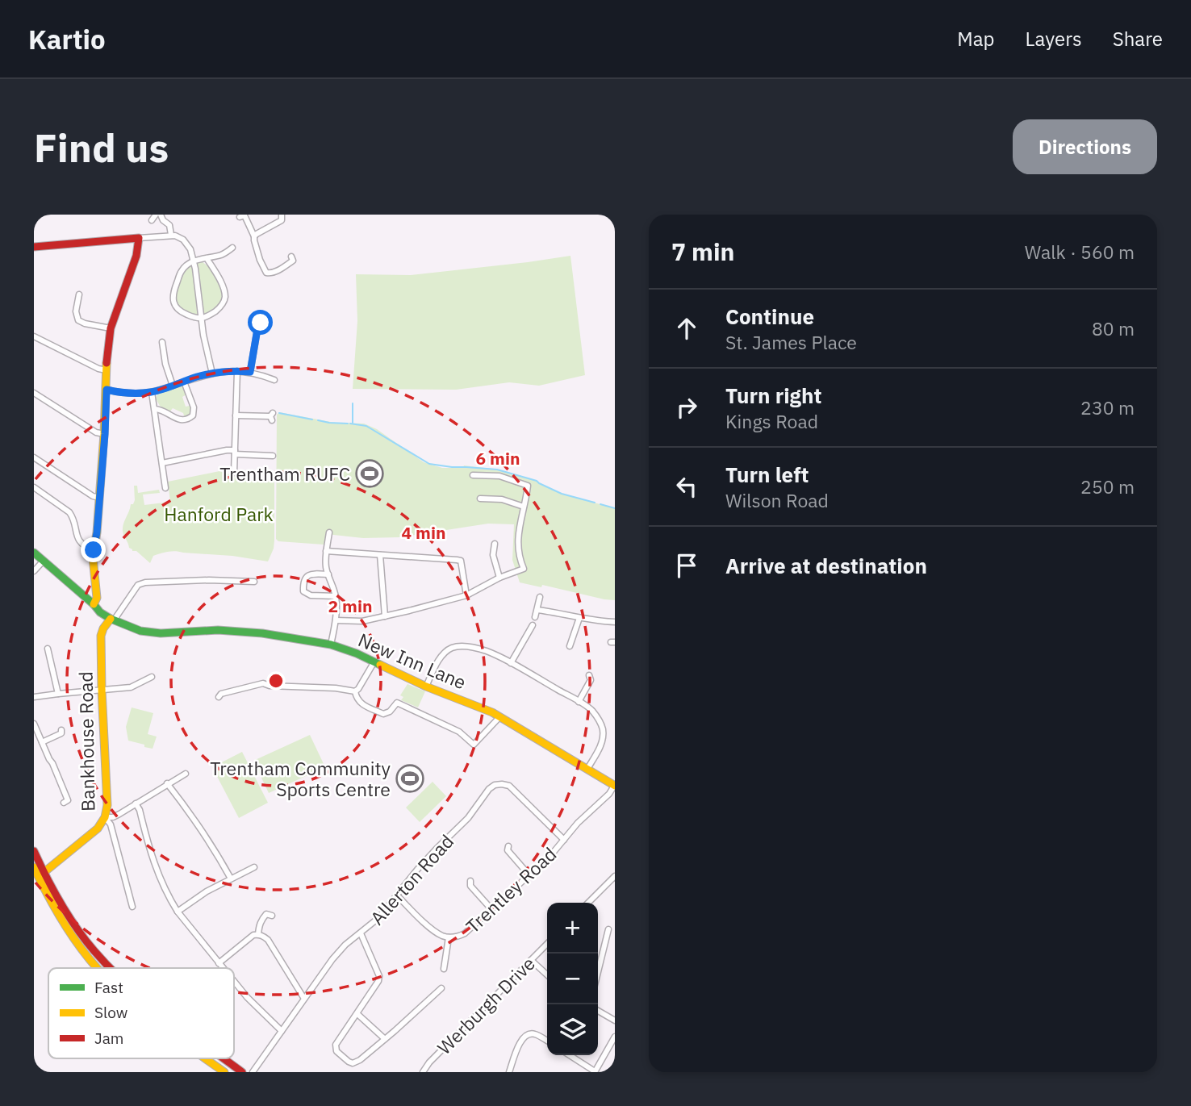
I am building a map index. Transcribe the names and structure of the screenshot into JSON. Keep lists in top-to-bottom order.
{
  "streets": {
    "main road": ["New Inn Lane", "Bankhouse Road"],
    "street": ["Allerton Road", "Trentley Road", "Werburgh Drive"]
  },
  "crossings": [
    ["New Inn Lane", "Bankhouse Road"],
    ["New Inn Lane", "Trentley Road"],
    ["Allerton Road", "Trentley Road"]
  ],
  "parks": ["Hanford Park"],
  "places": {
    "sports": ["Trentham RUFC", "Trentham Community Sports Centre"]
  },
  "legend": ["Fast", "Slow", "Jam"],
  "page": {
    "header": "Kartio",
    "nav": ["Map", "Layers", "Share"],
    "buttons": "Directions",
    "title": "Find us",
    "heading": ["7 min", "Walk · 560 m"],
    "list": [
      ["Continue", "St. James Place", "80 m"],
      ["Turn right", "Kings Road", "230 m"],
      ["Turn left", "Wilson Road", "250 m"],
      "Arrive at destination"
    ],
    "map_buttons": ["+", "−"]
  },
  "rings": ["6 min", "4 min", "2 min"]
}
